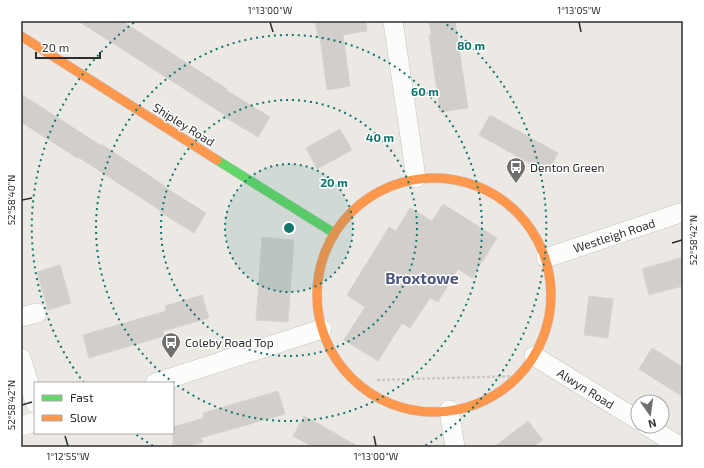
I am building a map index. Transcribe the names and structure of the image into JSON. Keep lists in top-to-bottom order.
{
  "streets": {
    "street": ["Shipley Road", "Westleigh Road", "Alwyn Road"]
  },
  "districts": ["Broxtowe"],
  "places": {
    "bus stop": ["Denton Green", "Coleby Road Top"]
  },
  "legend": ["Fast", "Slow"],
  "scale_bar": "20 m",
  "north": "bottom",
  "coordinates": [
    "1°13'00\"W",
    "1°13'05\"W",
    "52°58'40\"N",
    "52°58'42\"N",
    "1°12'55\"W"
  ],
  "rings": [
    "80 m",
    "60 m",
    "40 m",
    "20 m"
  ]
}
